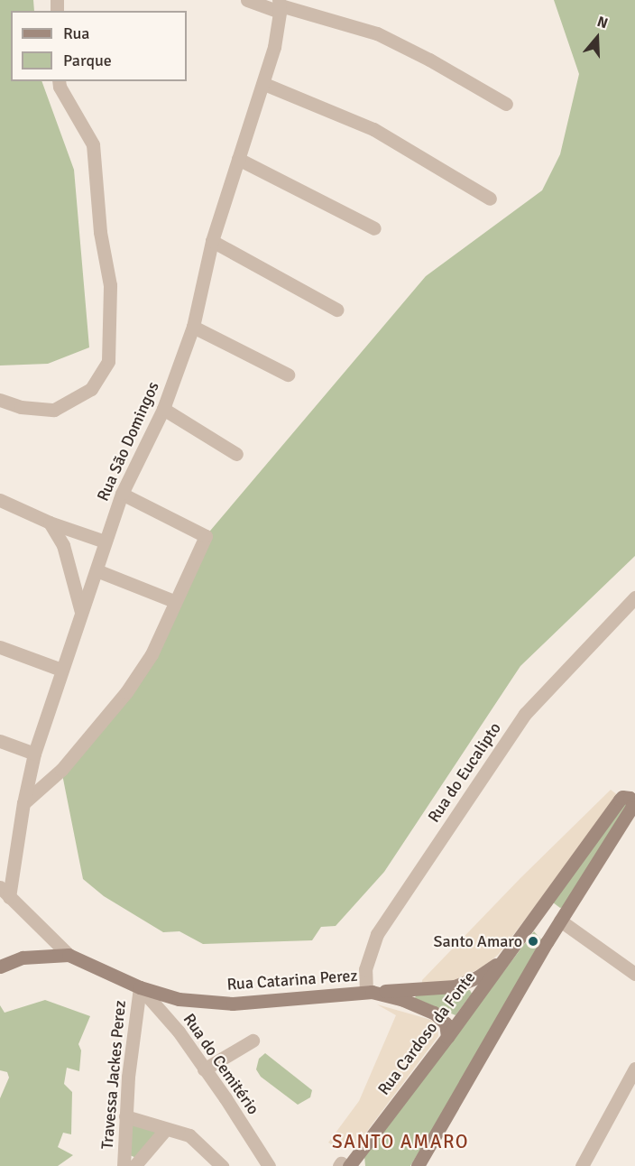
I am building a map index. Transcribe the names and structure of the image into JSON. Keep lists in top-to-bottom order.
{
  "streets": {
    "main road": ["Rua Catarina Perez", "Rua Cardoso da Fonte"],
    "street": [
      "Rua São Domingos",
      "Rua do Eucalipto",
      "Rua do Cemitério",
      "Travessa Jackes Perez"
    ]
  },
  "crossings": [
    ["Rua do Eucalipto", "Rua Catarina Perez"],
    ["Rua Catarina Perez", "Rua Cardoso da Fonte"],
    ["Rua Catarina Perez", "Rua do Cemitério"],
    ["Rua Catarina Perez", "Travessa Jackes Perez"],
    ["Rua do Cemitério", "Travessa Jackes Perez"]
  ],
  "districts": ["SANTO AMARO"],
  "places": ["Santo Amaro"],
  "legend": ["Rua", "Parque"],
  "north": "top"
}
